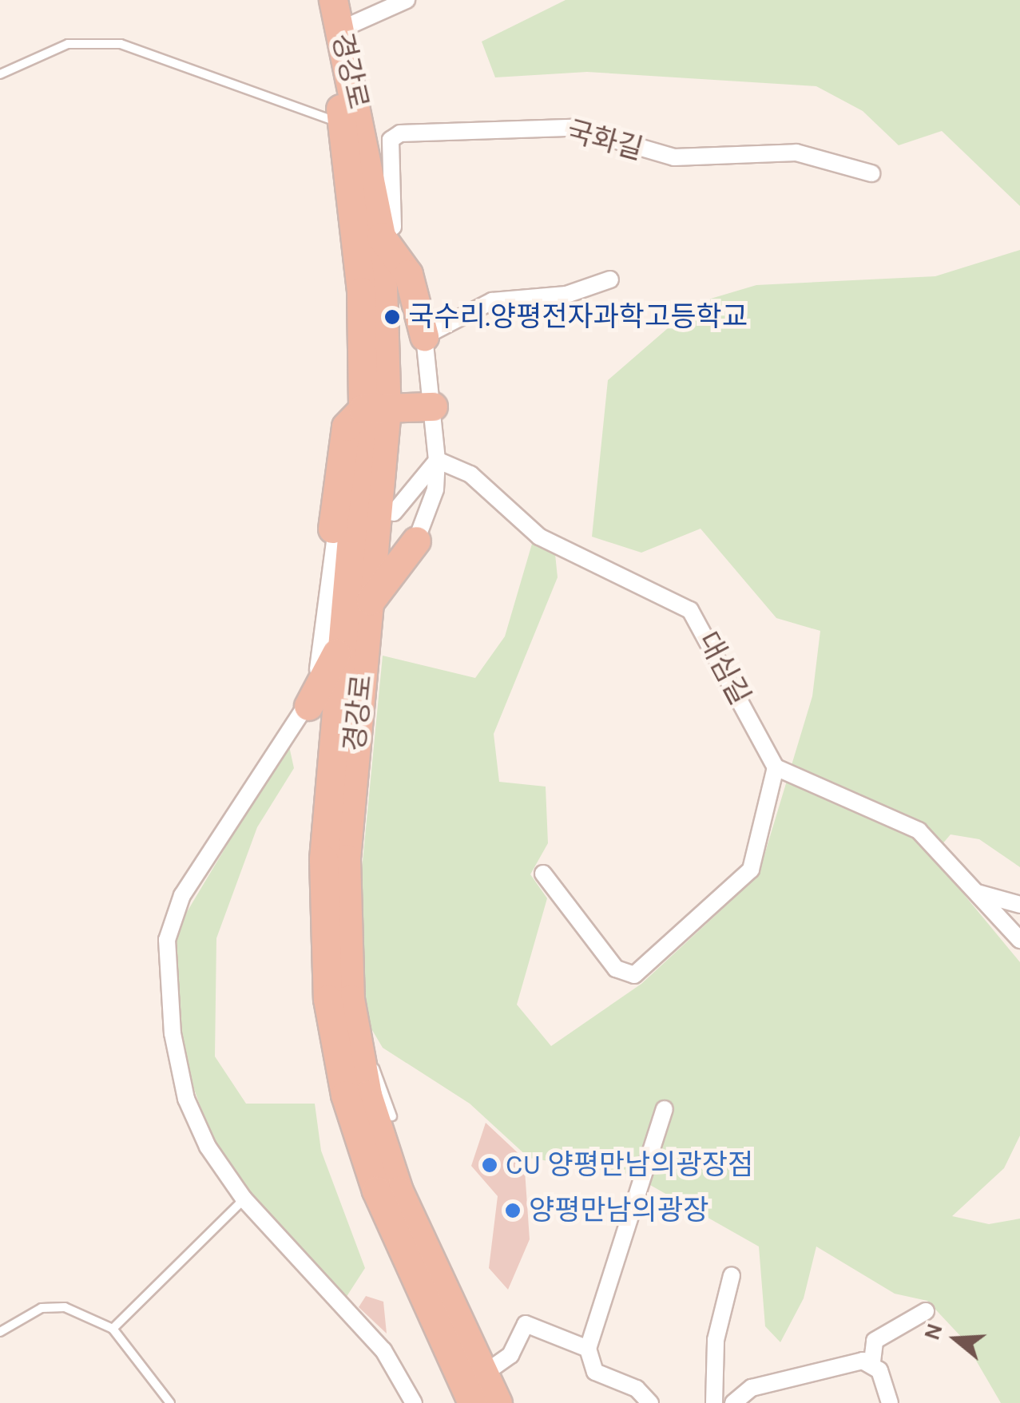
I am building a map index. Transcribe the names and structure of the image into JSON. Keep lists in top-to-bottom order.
{
  "streets": {
    "highway": ["경강로"],
    "street": ["국화길", "대심길"]
  },
  "crossings": [
    ["경강로", "국화길"]
  ],
  "places": ["국수리.양평전자과학고등학교", "CU 양평만남의광장점", "양평만남의광장"],
  "north": "left"
}
